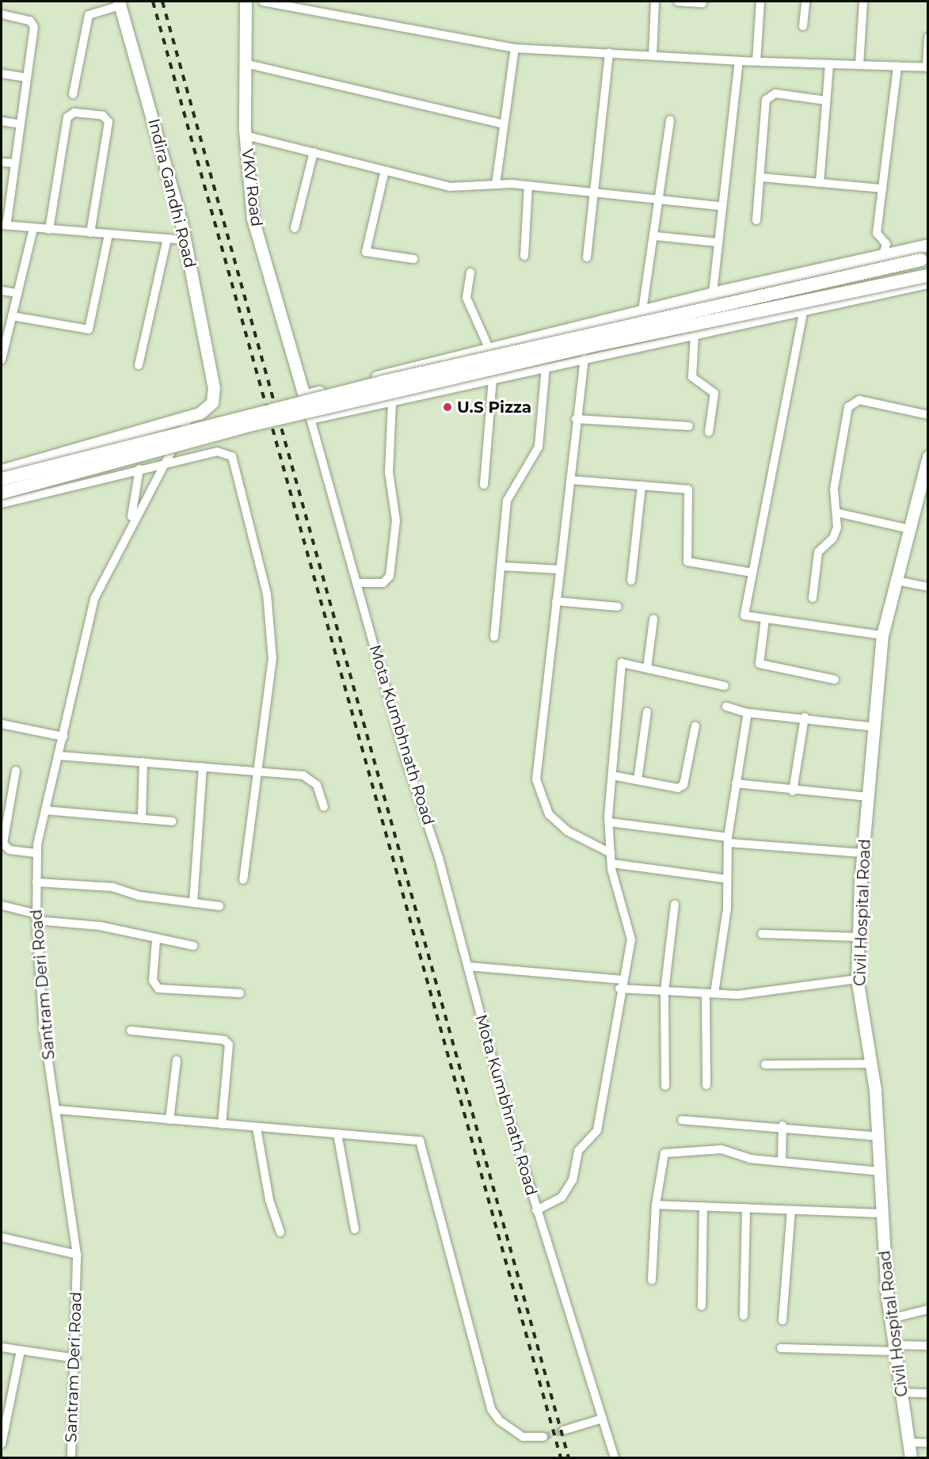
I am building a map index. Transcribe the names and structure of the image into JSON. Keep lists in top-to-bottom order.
{
  "streets": {
    "street": [
      "VKV Road",
      "Indira Gandhi Road",
      "Mota Kumbhnath Road",
      "Civil Hospital Road",
      "Santram Deri Road"
    ]
  },
  "crossings": [
    ["VKV Road", "Mota Kumbhnath Road"],
    ["Indira Gandhi Road", "Santram Deri Road"]
  ],
  "places": ["U.S Pizza"]
}
